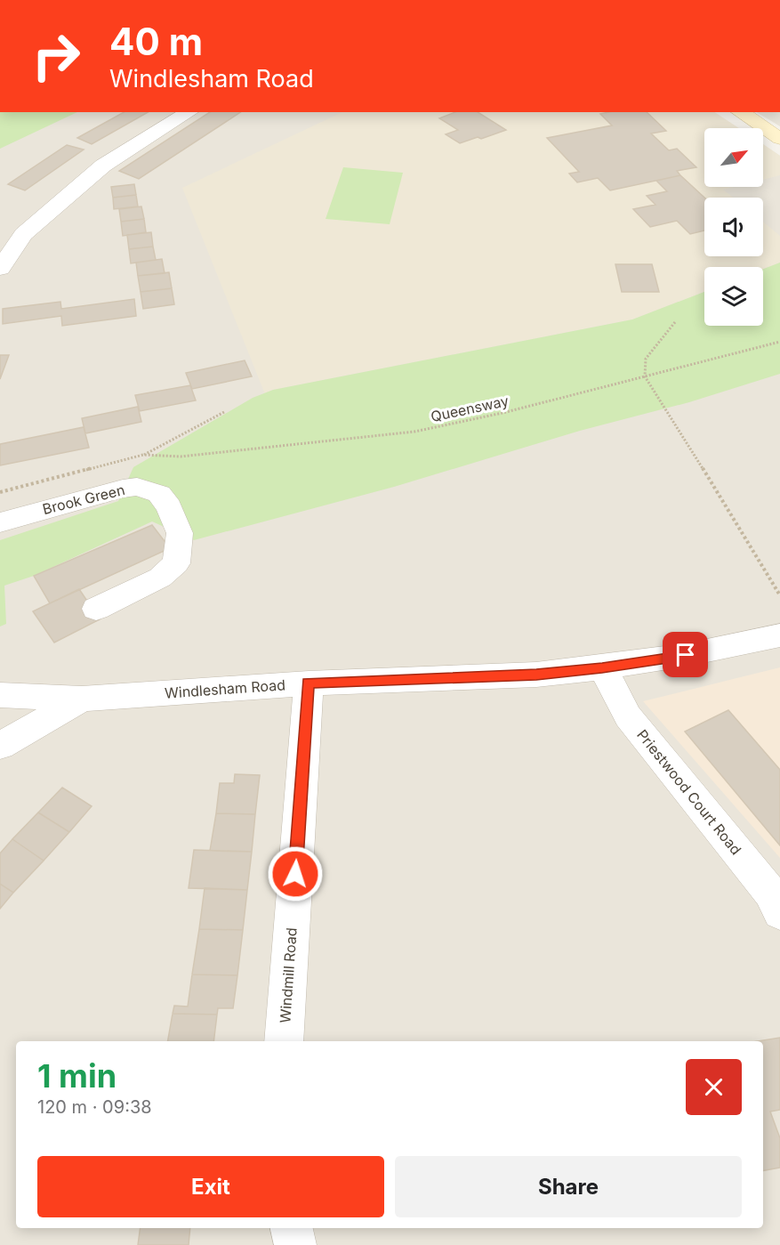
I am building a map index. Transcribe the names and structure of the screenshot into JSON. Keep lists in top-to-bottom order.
{
  "streets": {
    "street": [
      "Brook Green",
      "Windlesham Road",
      "Priestwood Court Road",
      "Windmill Road"
    ],
    "path": ["Queensway"]
  },
  "crossings": [
    ["Queensway", "Brook Green"],
    ["Windlesham Road", "Priestwood Court Road"],
    ["Windlesham Road", "Windmill Road"]
  ],
  "north": "top right",
  "page": {
    "turn": ["40 m", "Windlesham Road"],
    "heading": ["1 min", "120 m · 09:38"],
    "buttons": ["Exit", "Share"]
  }
}
